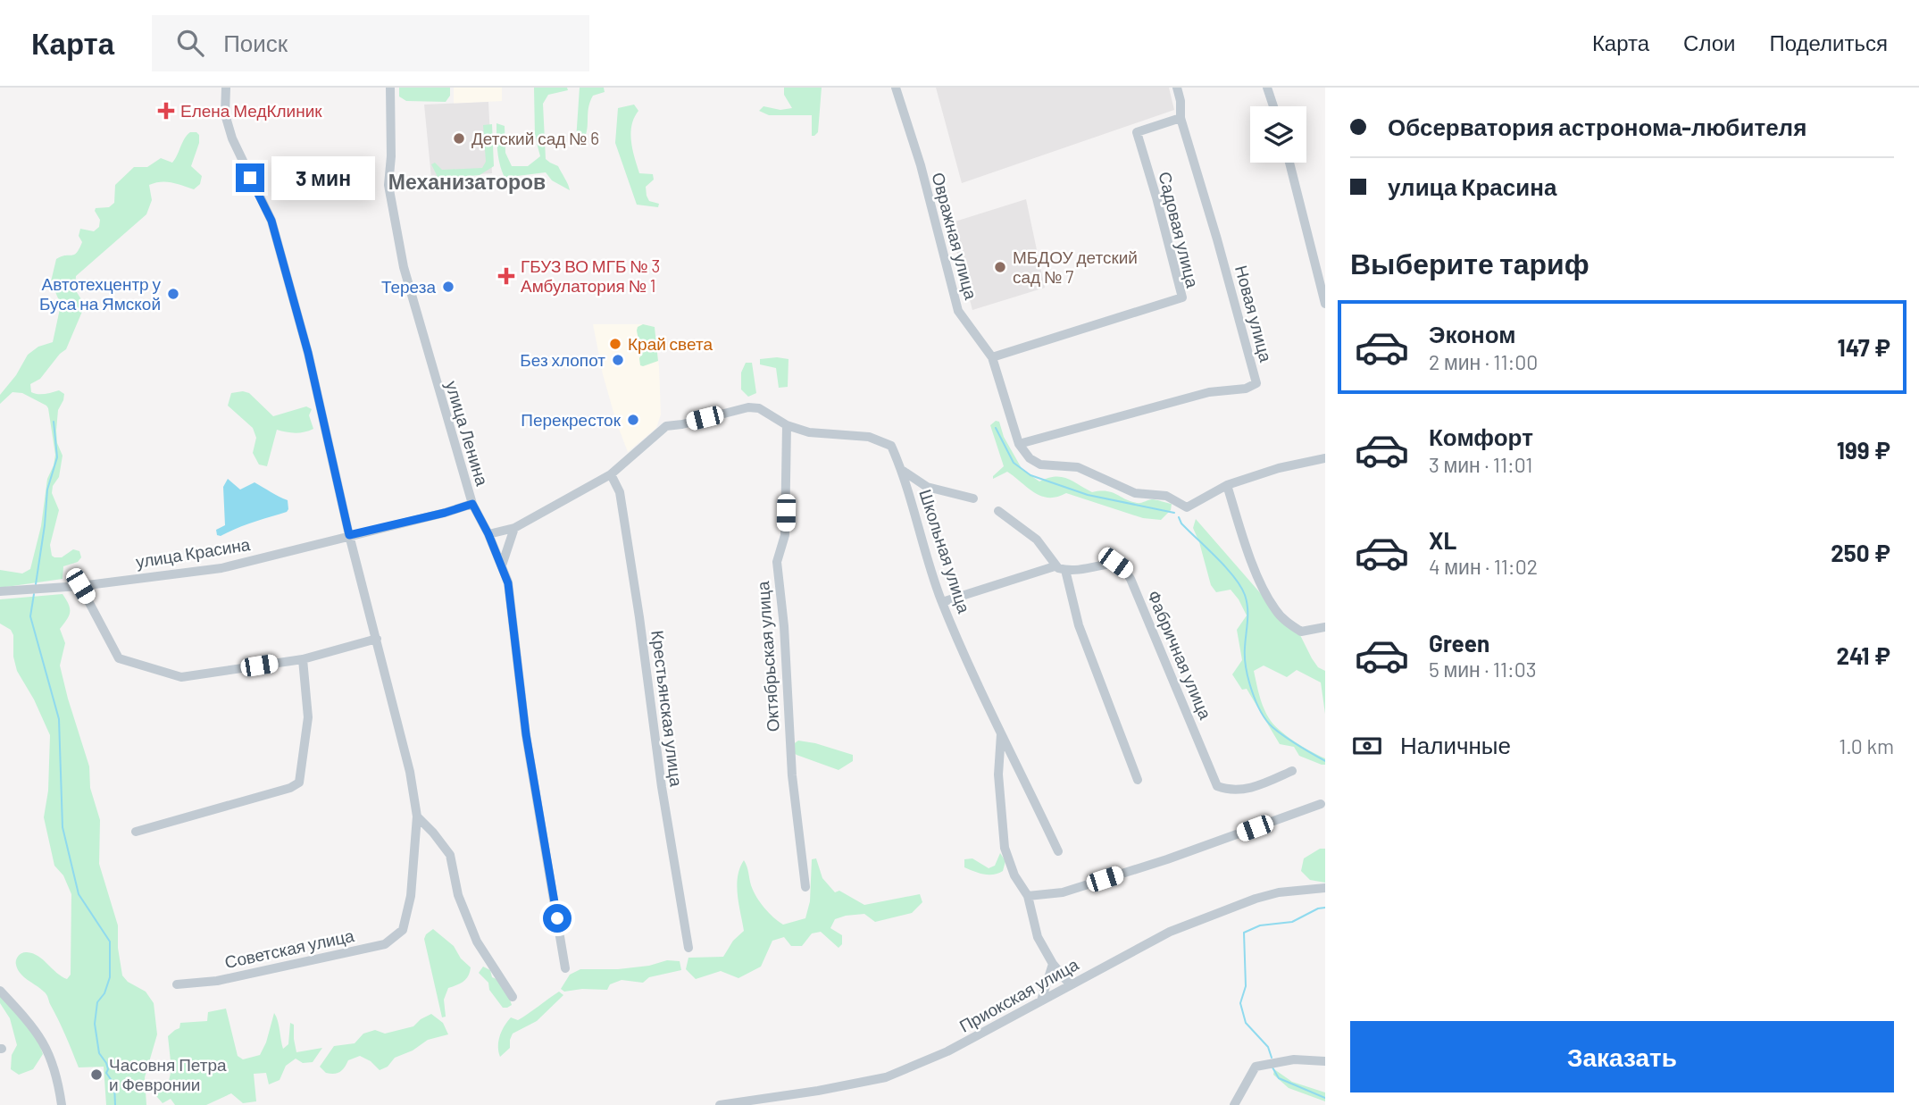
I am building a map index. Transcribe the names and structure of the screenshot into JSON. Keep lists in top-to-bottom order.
{
  "streets": {
    "street": [
      "Садовая улица",
      "Овражная улица",
      "Новая улица",
      "улица Ленина",
      "Школьная улица",
      "улица Красина",
      "Фабричная улица",
      "Октябрьская улица",
      "Крестьянская улица",
      "Советская улица",
      "Приокская улица"
    ]
  },
  "crossings": [
    ["Садовая улица", "Овражная улица"],
    ["Садовая улица", "Новая улица"],
    ["Овражная улица", "Новая улица"],
    ["улица Ленина", "улица Красина"],
    ["Школьная улица", "Октябрьская улица"],
    ["Школьная улица", "Приокская улица"]
  ],
  "districts": ["Механизаторов"],
  "places": {
    "health": ["Елена МедКлиник", "ГБУЗ ВО МГБ № 3 Амбулатория № 1"],
    "other": [
      "Детский сад № 6",
      "МБДОУ детский сад № 7",
      "Тереза",
      "Автотехцентр у Буса на Ямской",
      "Край света",
      "Без хлопот",
      "Перекресток",
      "Часовня Петра и Февронии"
    ]
  },
  "page": {
    "header": "Карта",
    "search": "Поиск",
    "nav": ["Карта", "Слои", "Поделиться"],
    "banner": ["Обсерватория астронома-любителя", "улица Красина"],
    "bubble": "3 мин",
    "heading": "Выберите тариф",
    "list": [
      {
        "name": "Эконом",
        "note": "2 мин · 11:00",
        "value": "147 ₽"
      },
      {
        "name": "Комфорт",
        "note": "3 мин · 11:01",
        "value": "199 ₽"
      },
      {
        "name": "XL",
        "note": "4 мин · 11:02",
        "value": "250 ₽"
      },
      {
        "name": "Green",
        "note": "5 мин · 11:03",
        "value": "241 ₽"
      }
    ],
    "pay": ["Наличные", "1.0 km"],
    "buttons": "Заказать"
  }
}
